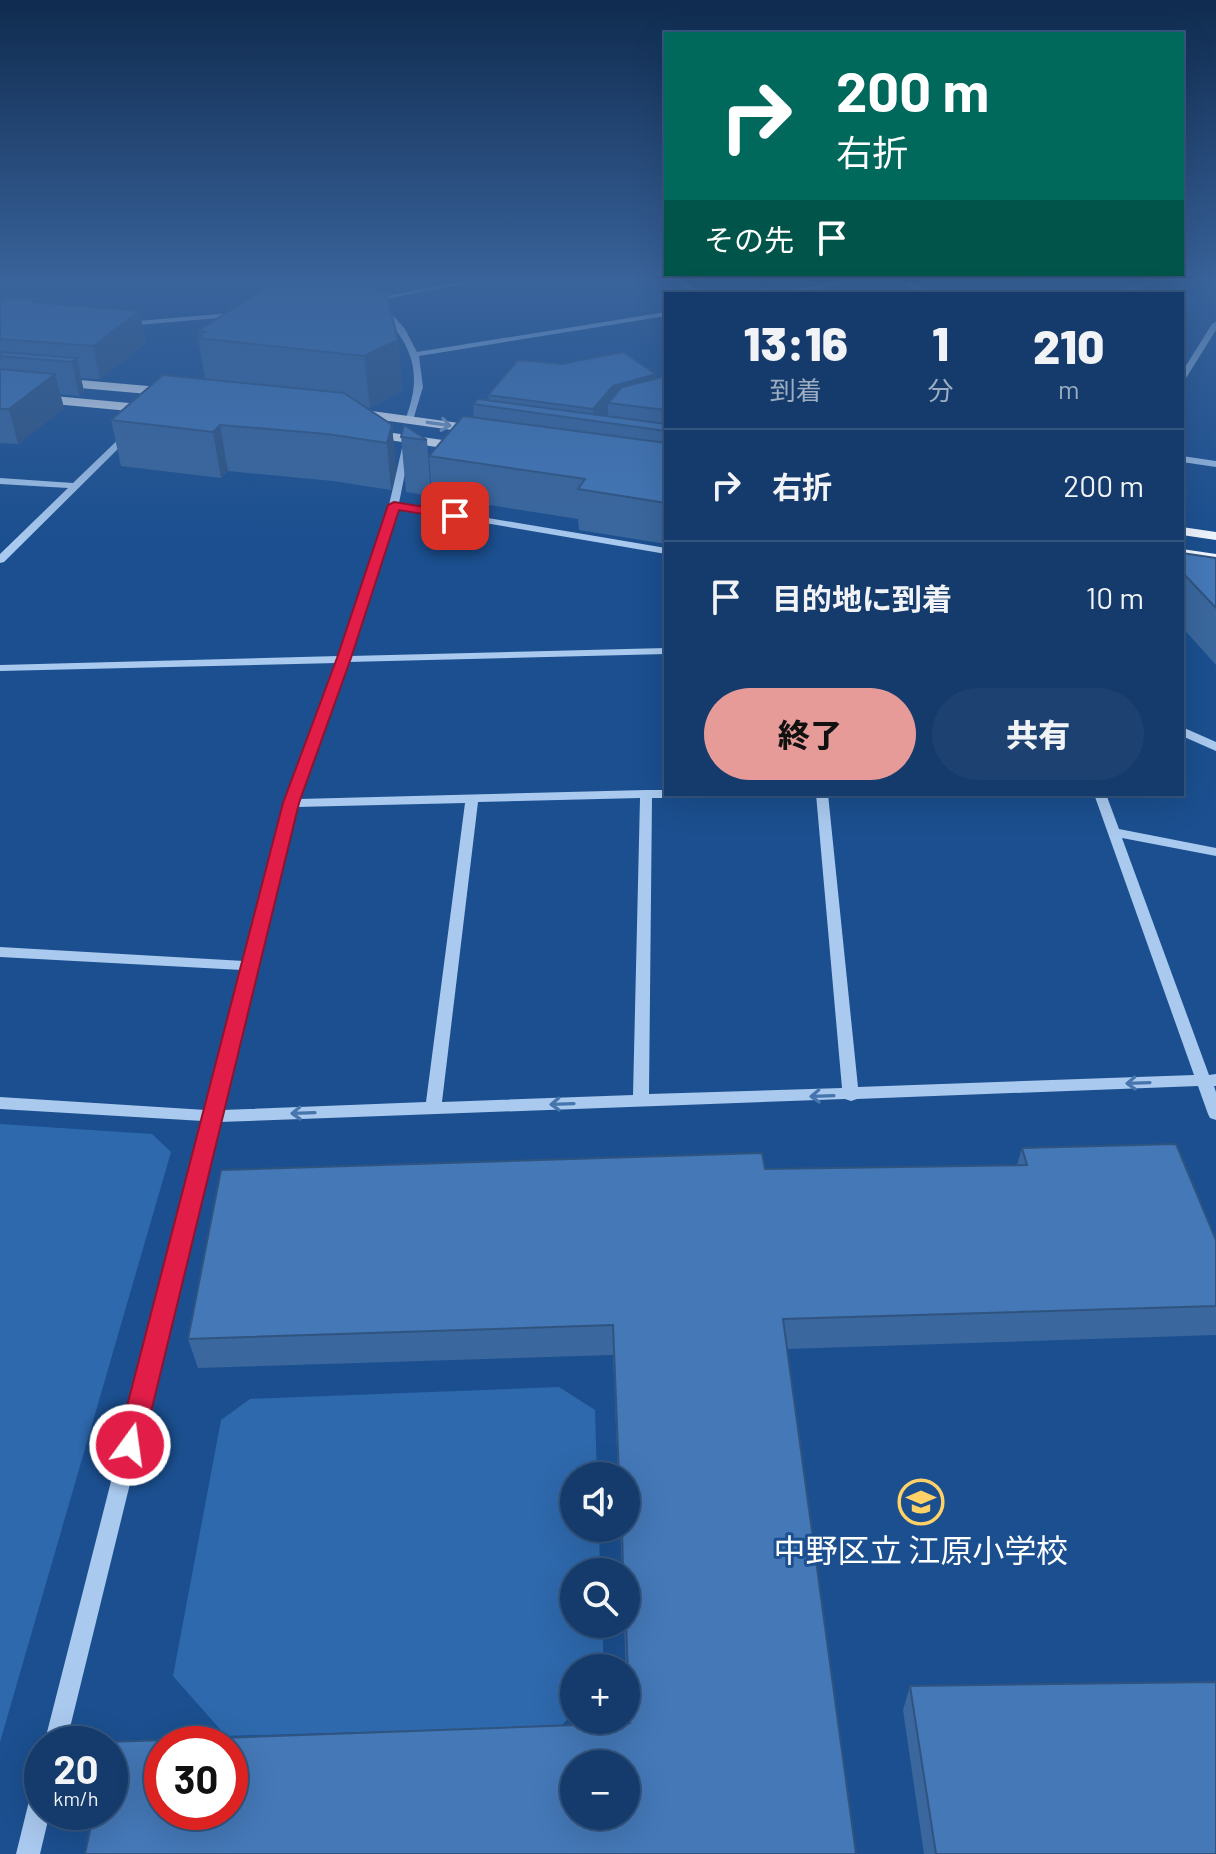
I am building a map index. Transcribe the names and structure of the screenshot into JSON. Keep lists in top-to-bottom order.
{
  "places": {
    "school or university": ["中野区立 江原小学校"]
  },
  "page": {
    "turn": ["200 m", "右折"],
    "then": "その先",
    "eta": [
      "13:16",
      "到着",
      "1",
      "分",
      "210",
      "m"
    ],
    "list": [
      {
        "name": "右折",
        "value": "200 m"
      },
      {
        "name": "目的地に到着",
        "value": "10 m"
      }
    ],
    "buttons": ["終了", "共有"],
    "map_buttons": ["+", "−"],
    "speed": "20 km/h",
    "limit": "30"
  }
}
